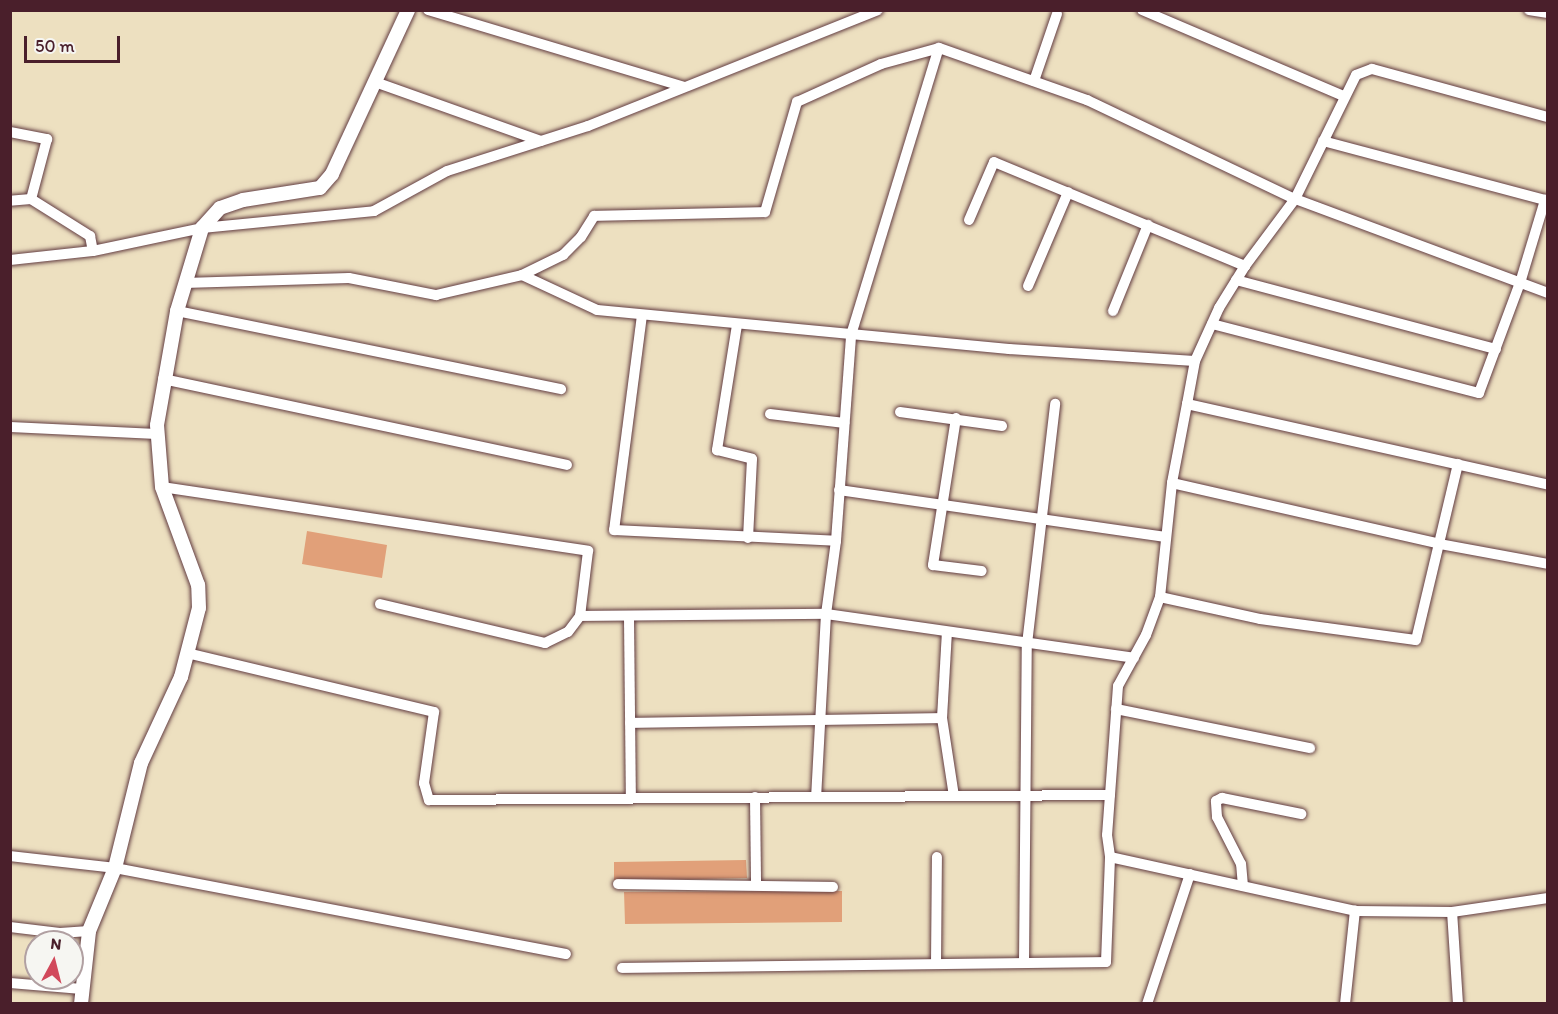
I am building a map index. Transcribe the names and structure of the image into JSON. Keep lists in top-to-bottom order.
{
  "scale_bar": "50 m",
  "north": "top"
}
